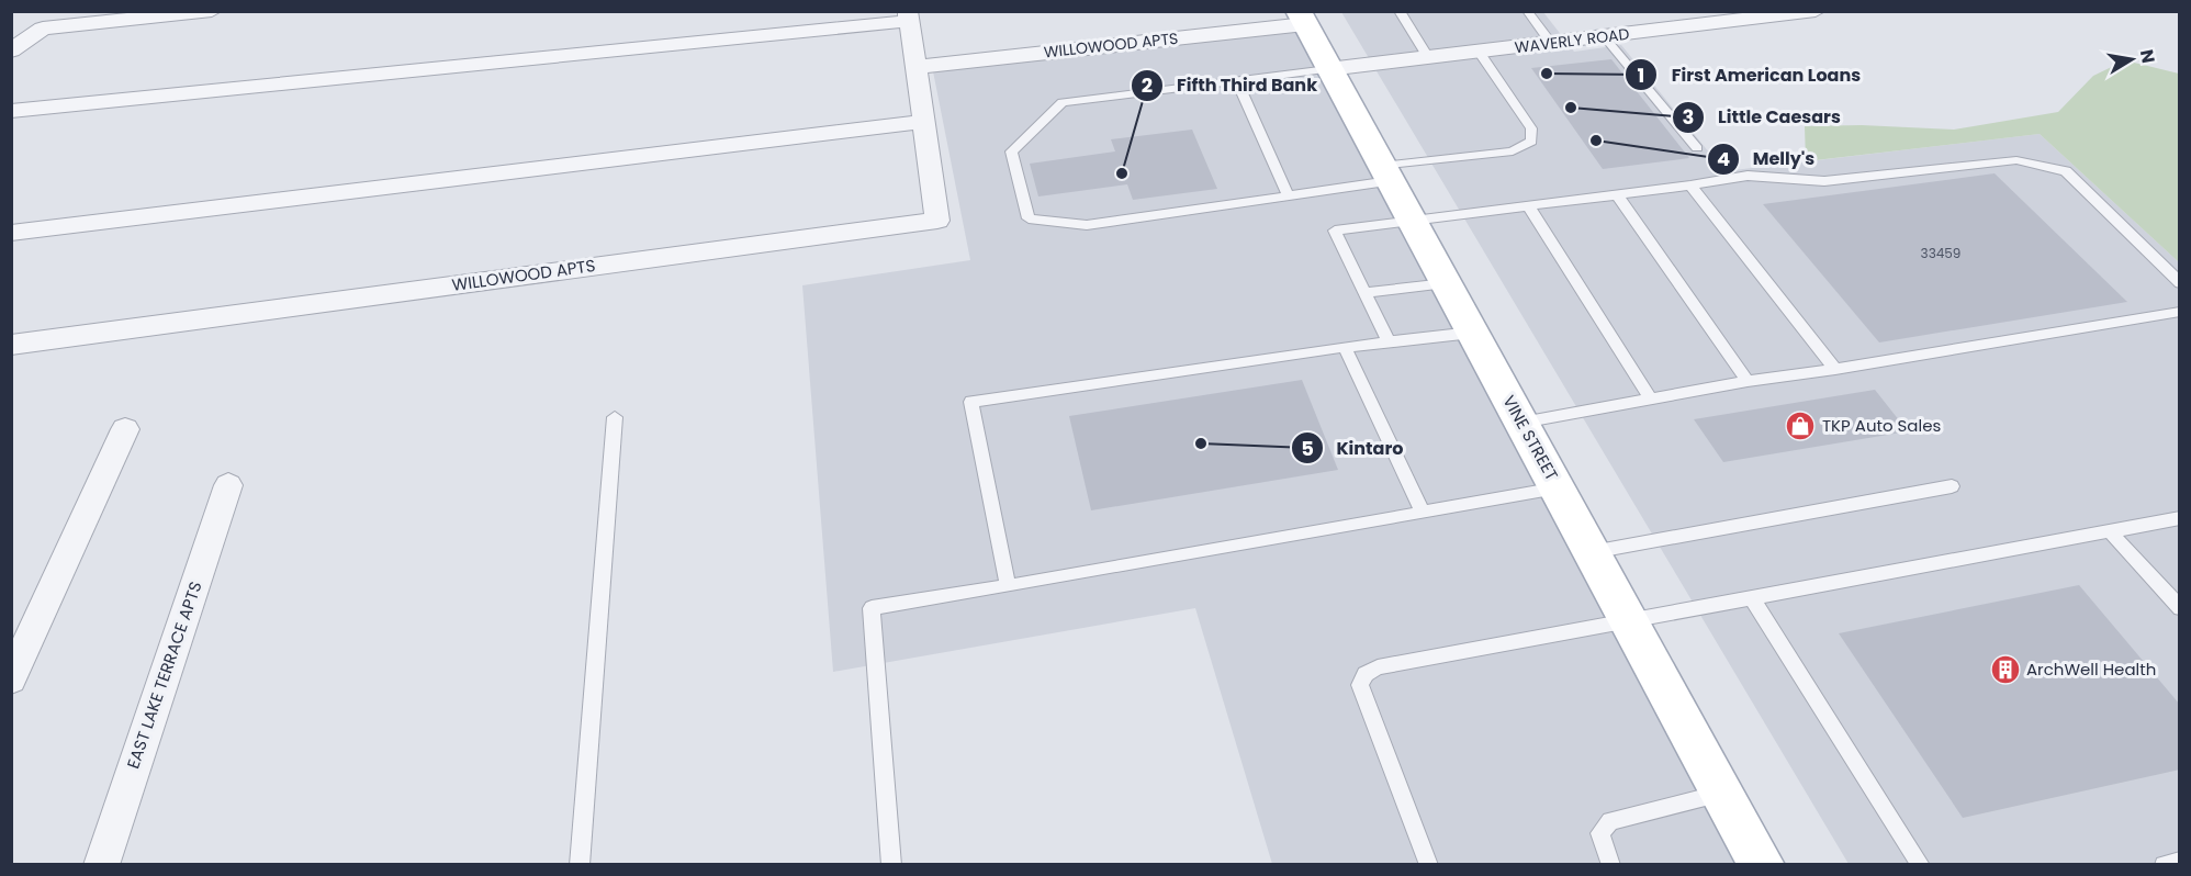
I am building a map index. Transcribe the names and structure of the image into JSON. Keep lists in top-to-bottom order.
{
  "streets": {
    "main road": ["VINE STREET"],
    "street": ["WAVERLY ROAD", "WILLOWOOD APTS", "EAST LAKE TERRACE APTS"]
  },
  "crossings": [
    ["WAVERLY ROAD", "VINE STREET"],
    ["WILLOWOOD APTS", "VINE STREET"]
  ],
  "places": {
    "other": [
      "First American Loans",
      "Little Caesars",
      "Melly's",
      "Fifth Third Bank",
      "Kintaro"
    ],
    "shop": ["TKP Auto Sales"],
    "building": ["ArchWell Health"]
  },
  "house_numbers": ["33459"],
  "north": "right"
}
